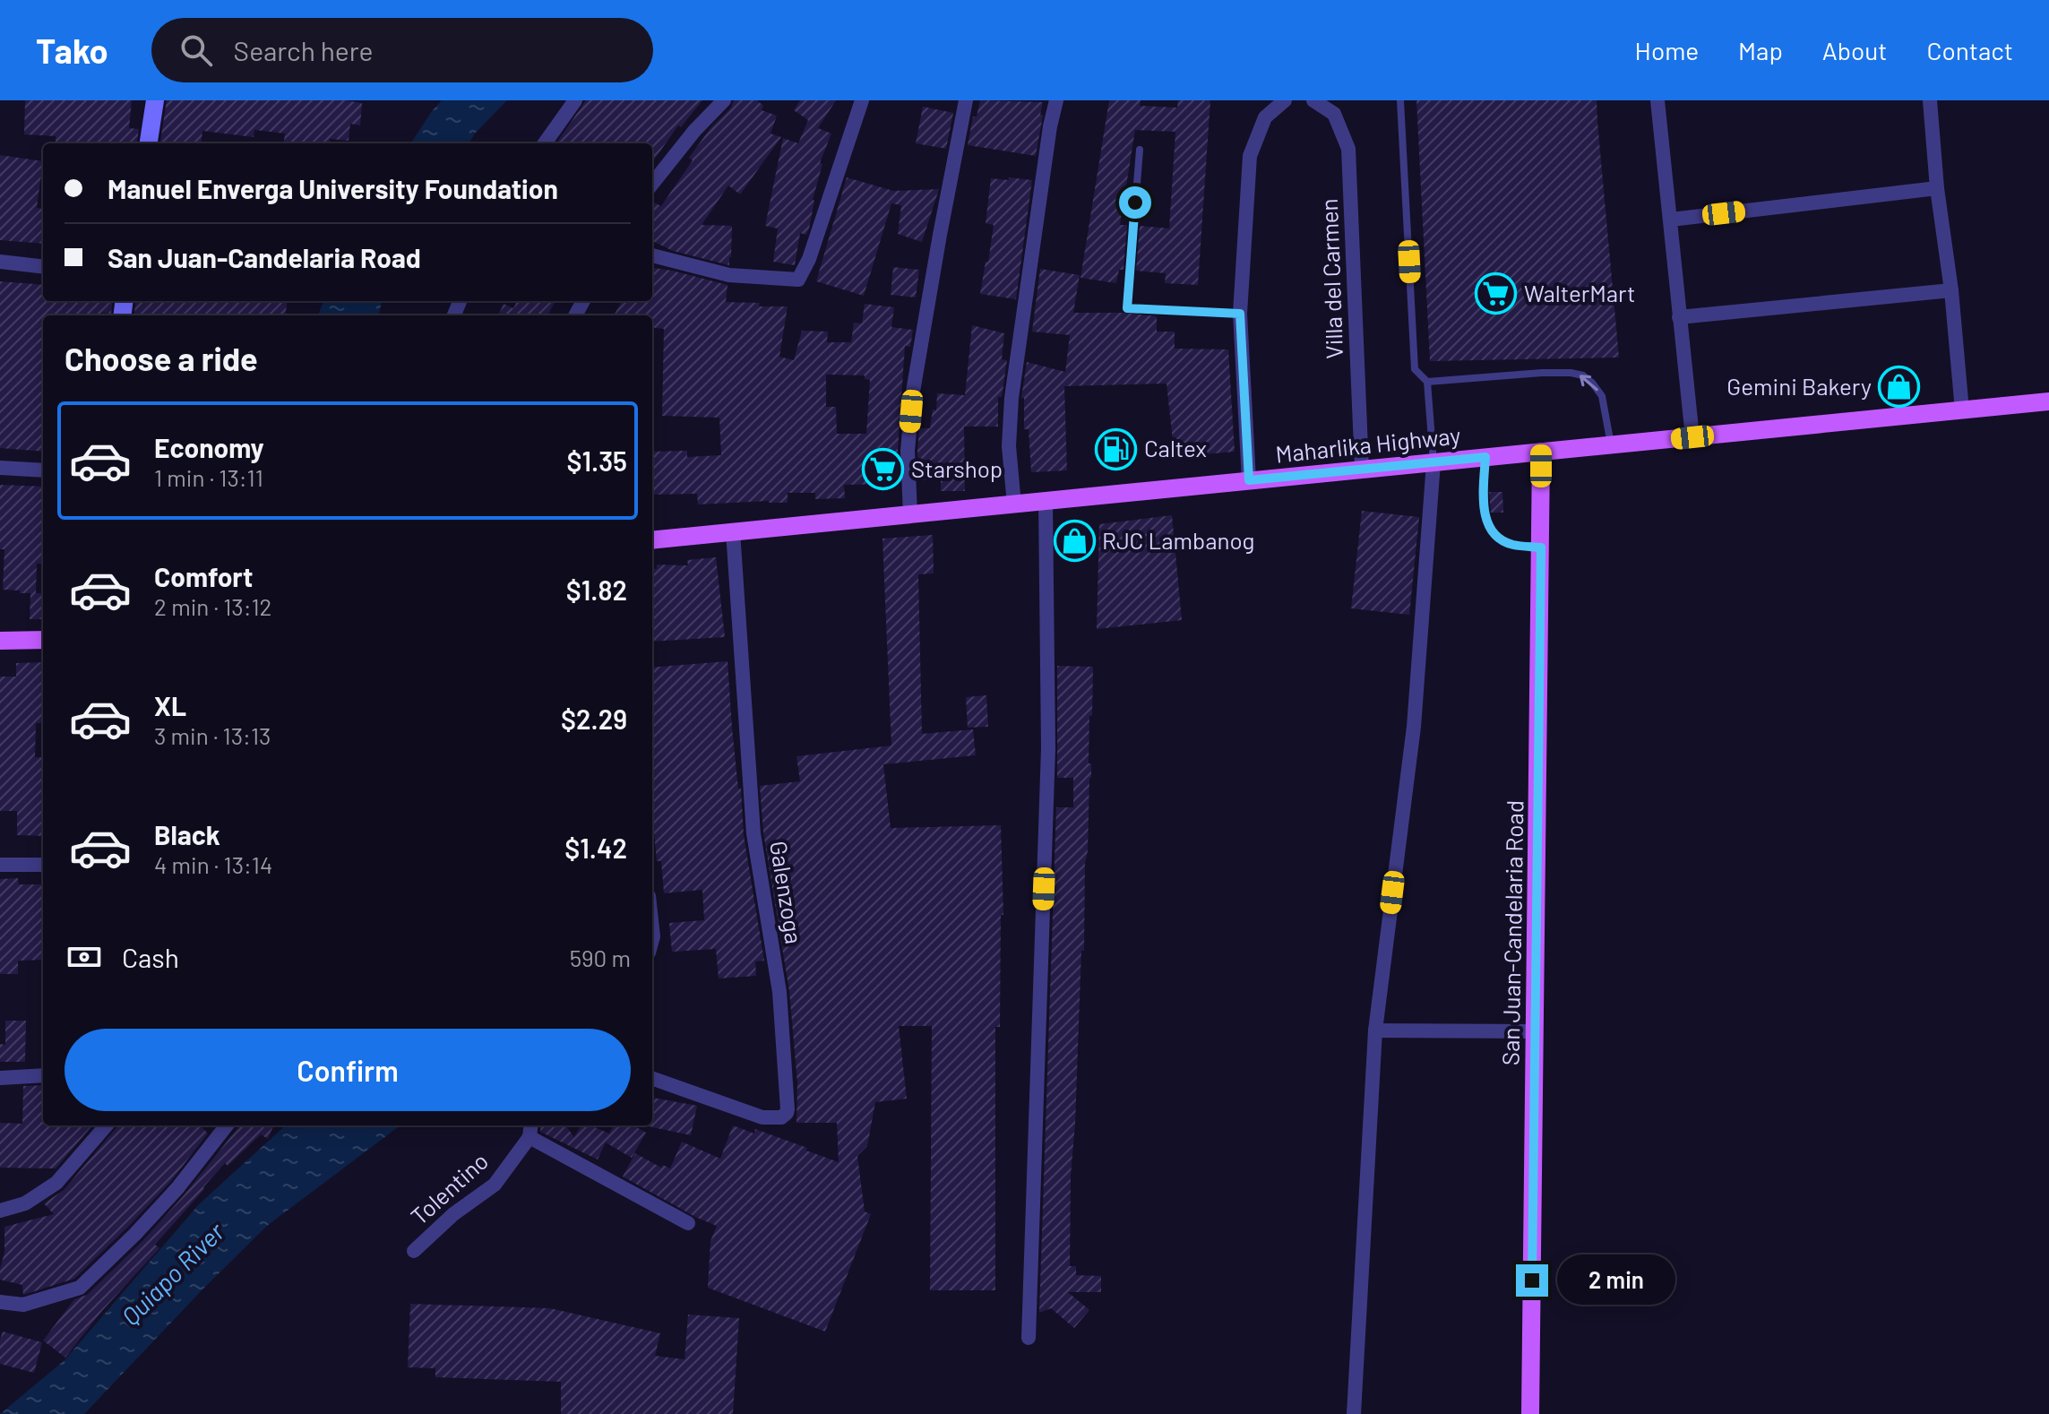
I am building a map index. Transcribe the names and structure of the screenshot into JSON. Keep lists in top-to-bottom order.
{
  "streets": {
    "main road": ["Maharlika Highway", "San Juan-Candelaria Road"],
    "street": ["Villa del Carmen", "Galenzoga", "Tolentino"]
  },
  "crossings": [
    ["Villa del Carmen", "Maharlika Highway"],
    ["Maharlika Highway", "Galenzoga"],
    ["Maharlika Highway", "San Juan-Candelaria Road"]
  ],
  "water": ["Quiapo River"],
  "places": {
    "supermarket": ["WalterMart", "Starshop"],
    "shop": ["Gemini Bakery", "RJC Lambanog"],
    "fuel station": ["Caltex"]
  },
  "page": {
    "header": "Tako",
    "search": "Search here",
    "nav": [
      "Home",
      "Map",
      "About",
      "Contact"
    ],
    "banner": ["Manuel Enverga University Foundation", "San Juan-Candelaria Road"],
    "heading": "Choose a ride",
    "list": [
      {
        "name": "Economy",
        "note": "1 min · 13:11",
        "value": "$1.35"
      },
      {
        "name": "Comfort",
        "note": "2 min · 13:12",
        "value": "$1.82"
      },
      {
        "name": "XL",
        "note": "3 min · 13:13",
        "value": "$2.29"
      },
      {
        "name": "Black",
        "note": "4 min · 13:14",
        "value": "$1.42"
      }
    ],
    "pay": ["Cash", "590 m"],
    "buttons": "Confirm",
    "bubble": "2 min"
  }
}
